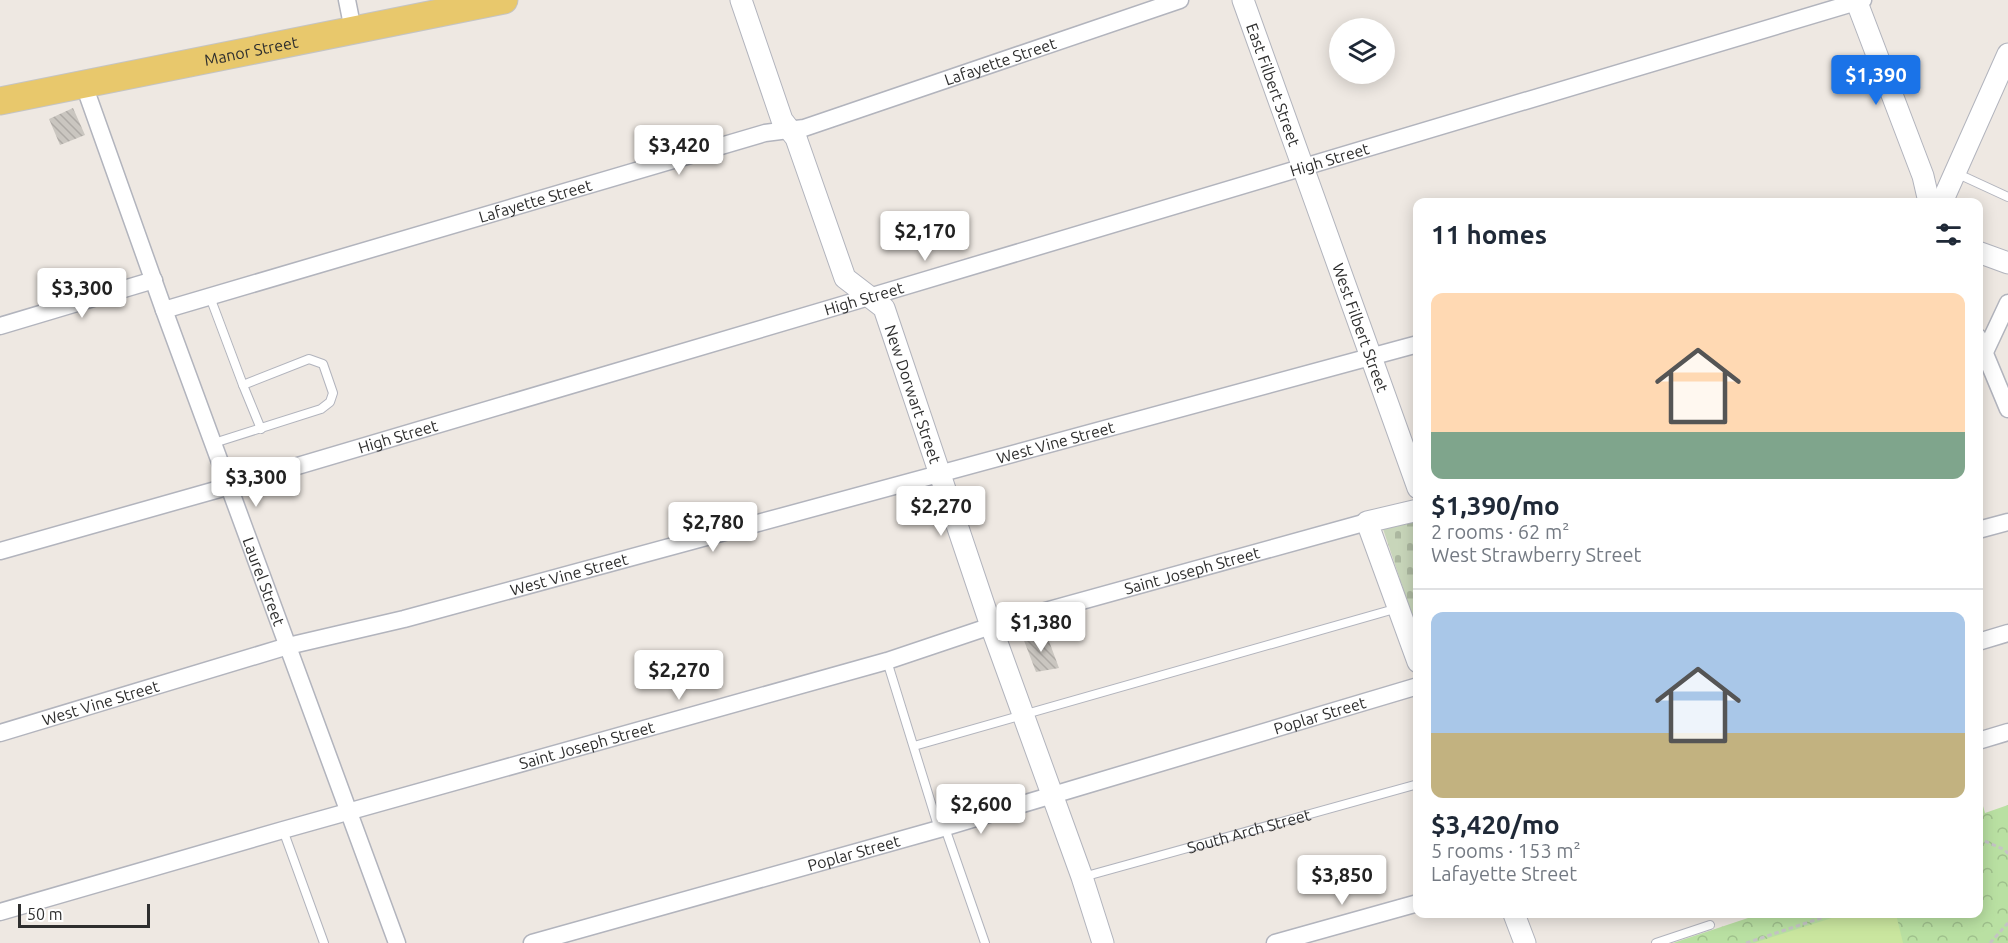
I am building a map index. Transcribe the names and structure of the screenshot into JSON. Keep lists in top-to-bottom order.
{
  "streets": {
    "main road": ["Manor Street"],
    "street": [
      "Lafayette Street",
      "East Filbert Street",
      "High Street",
      "West Filbert Street",
      "New Dorwart Street",
      "West Vine Street",
      "Saint Joseph Street",
      "Laurel Street",
      "Poplar Street"
    ],
    "lane": ["South Arch Street"]
  },
  "crossings": [
    ["Manor Street", "Laurel Street"],
    ["Lafayette Street", "New Dorwart Street"],
    ["Lafayette Street", "Laurel Street"],
    ["East Filbert Street", "High Street"],
    ["East Filbert Street", "West Filbert Street"],
    ["High Street", "West Filbert Street"],
    ["High Street", "New Dorwart Street"],
    ["High Street", "Laurel Street"],
    ["West Filbert Street", "West Vine Street"],
    ["New Dorwart Street", "West Vine Street"],
    ["New Dorwart Street", "Saint Joseph Street"],
    ["New Dorwart Street", "Poplar Street"],
    ["New Dorwart Street", "South Arch Street"],
    ["West Vine Street", "Laurel Street"],
    ["Saint Joseph Street", "Laurel Street"]
  ],
  "scale_bar": "50 m",
  "page": {
    "price": [
      "$1,390",
      "$3,420",
      "$2,170",
      "$3,300",
      "$3,300",
      "$2,270",
      "$2,780",
      "$1,380",
      "$2,270",
      "$2,600",
      "$3,850"
    ],
    "heading": "11 homes",
    "list": [
      {
        "name": "$1,390/mo",
        "note": "2 rooms · 62 m² · West Strawberry Street"
      },
      {
        "name": "$3,420/mo",
        "note": "5 rooms · 153 m² · Lafayette Street"
      }
    ],
    "scale": "50 m"
  }
}
